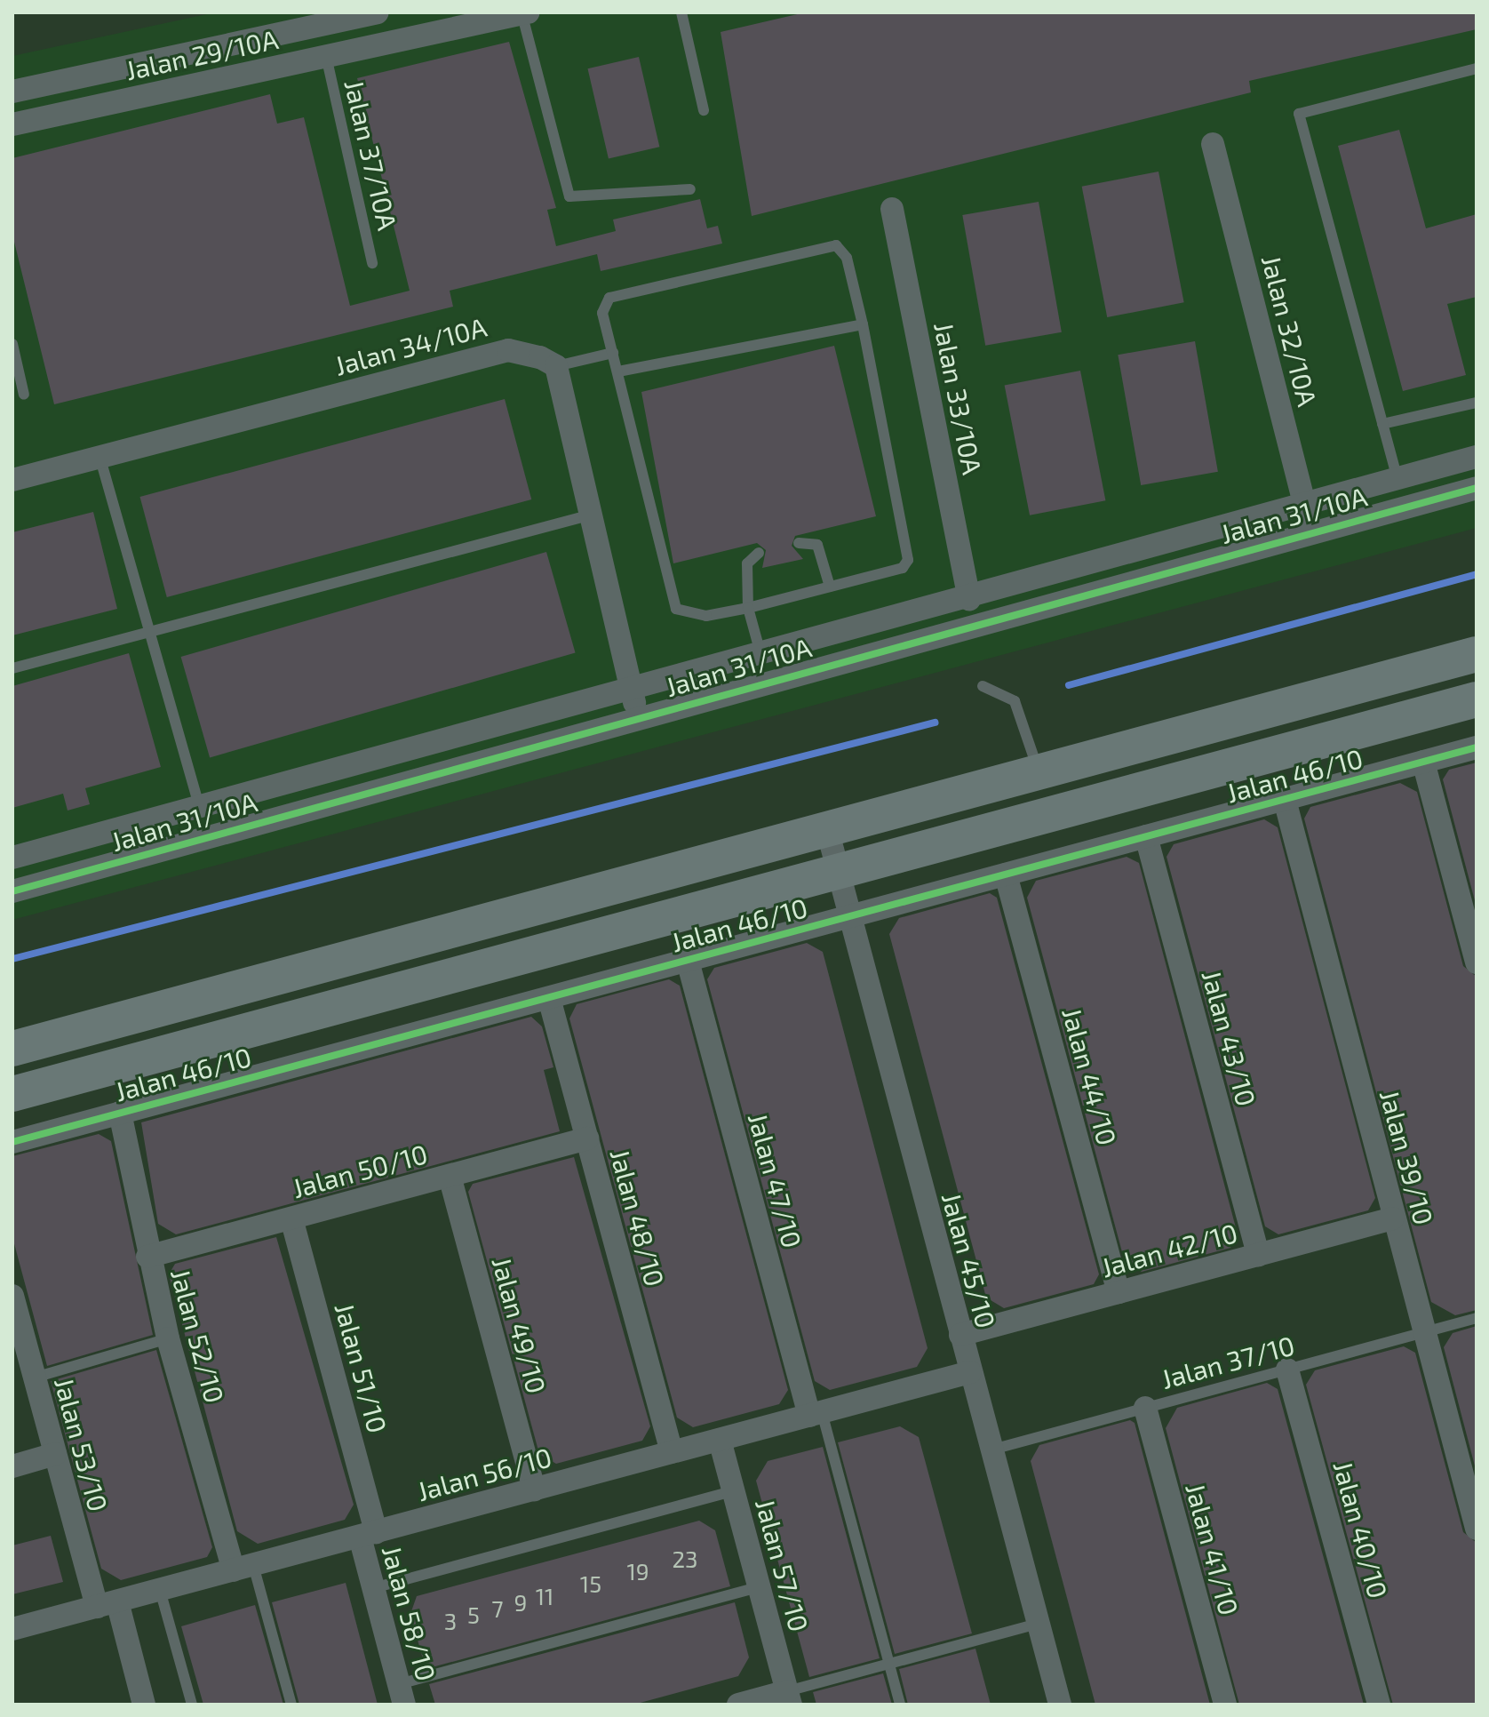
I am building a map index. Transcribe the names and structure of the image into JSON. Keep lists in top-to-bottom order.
{
  "streets": {
    "main road": ["Jalan 46/10"],
    "street": [
      "Jalan 29/10A",
      "Jalan 32/10A",
      "Jalan 34/10A",
      "Jalan 33/10A",
      "Jalan 31/10A",
      "Jalan 43/10",
      "Jalan 44/10",
      "Jalan 39/10",
      "Jalan 50/10",
      "Jalan 47/10",
      "Jalan 48/10",
      "Jalan 42/10",
      "Jalan 45/10",
      "Jalan 49/10",
      "Jalan 52/10",
      "Jalan 51/10",
      "Jalan 53/10",
      "Jalan 56/10",
      "Jalan 40/10",
      "Jalan 41/10",
      "Jalan 57/10",
      "Jalan 58/10"
    ],
    "lane": ["Jalan 37/10A", "Jalan 37/10"]
  },
  "crossings": [
    ["Jalan 29/10A", "Jalan 37/10A"],
    ["Jalan 32/10A", "Jalan 31/10A"],
    ["Jalan 33/10A", "Jalan 31/10A"],
    ["Jalan 46/10", "Jalan 43/10"],
    ["Jalan 46/10", "Jalan 44/10"],
    ["Jalan 46/10", "Jalan 39/10"],
    ["Jalan 46/10", "Jalan 47/10"],
    ["Jalan 46/10", "Jalan 48/10"],
    ["Jalan 46/10", "Jalan 45/10"],
    ["Jalan 46/10", "Jalan 52/10"],
    ["Jalan 43/10", "Jalan 42/10"],
    ["Jalan 44/10", "Jalan 42/10"],
    ["Jalan 39/10", "Jalan 42/10"],
    ["Jalan 39/10", "Jalan 37/10"],
    ["Jalan 50/10", "Jalan 48/10"],
    ["Jalan 50/10", "Jalan 49/10"],
    ["Jalan 50/10", "Jalan 52/10"],
    ["Jalan 50/10", "Jalan 51/10"],
    ["Jalan 47/10", "Jalan 56/10"],
    ["Jalan 48/10", "Jalan 56/10"],
    ["Jalan 42/10", "Jalan 45/10"],
    ["Jalan 45/10", "Jalan 37/10"],
    ["Jalan 45/10", "Jalan 56/10"],
    ["Jalan 49/10", "Jalan 56/10"],
    ["Jalan 52/10", "Jalan 56/10"],
    ["Jalan 37/10", "Jalan 40/10"],
    ["Jalan 37/10", "Jalan 41/10"],
    ["Jalan 51/10", "Jalan 56/10"],
    ["Jalan 51/10", "Jalan 58/10"],
    ["Jalan 53/10", "Jalan 56/10"],
    ["Jalan 56/10", "Jalan 57/10"],
    ["Jalan 56/10", "Jalan 58/10"]
  ],
  "house_numbers": [
    "23",
    "19",
    "15",
    "11",
    "9",
    "7",
    "5",
    "3"
  ]
}
